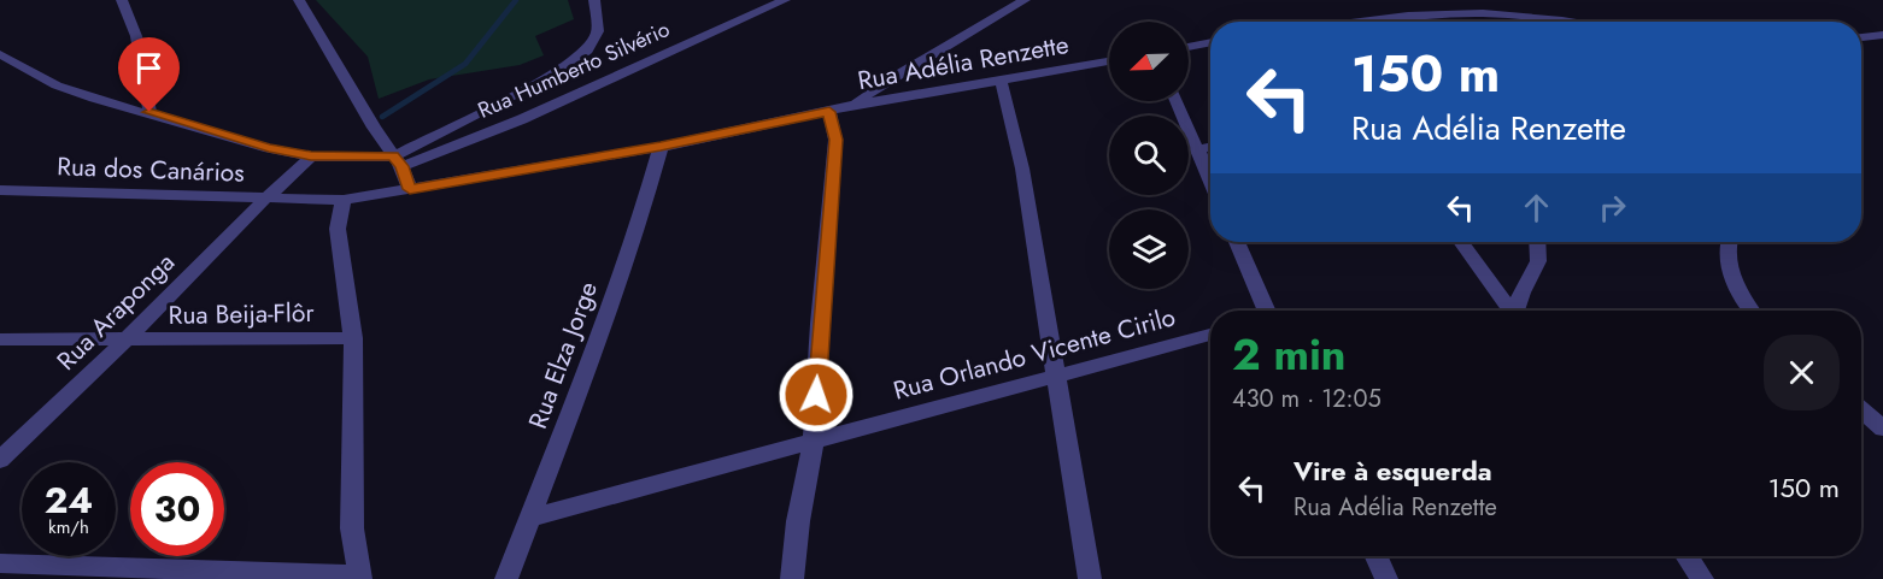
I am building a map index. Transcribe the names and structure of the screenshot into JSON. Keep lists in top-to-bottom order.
{
  "streets": {
    "street": [
      "Rua Adélia Renzette",
      "Rua Humberto Silvério",
      "Rua dos Canários",
      "Rua Araponga",
      "Rua Beija-Flôr",
      "Rua Orlando Vicente Cirilo",
      "Rua Elza Jorge"
    ]
  },
  "crossings": [
    ["Rua Adélia Renzette", "Rua dos Canários"],
    ["Rua Adélia Renzette", "Rua Elza Jorge"],
    ["Rua dos Canários", "Rua Araponga"],
    ["Rua Araponga", "Rua Beija-Flôr"],
    ["Rua Orlando Vicente Cirilo", "Rua Elza Jorge"]
  ],
  "north": "bottom left",
  "page": {
    "turn": ["150 m", "Rua Adélia Renzette"],
    "heading": ["2 min", "430 m · 12:05"],
    "list": [
      {
        "name": "Vire à esquerda",
        "note": "Rua Adélia Renzette",
        "value": "150 m"
      }
    ],
    "speed": "24 km/h",
    "limit": "30"
  }
}
